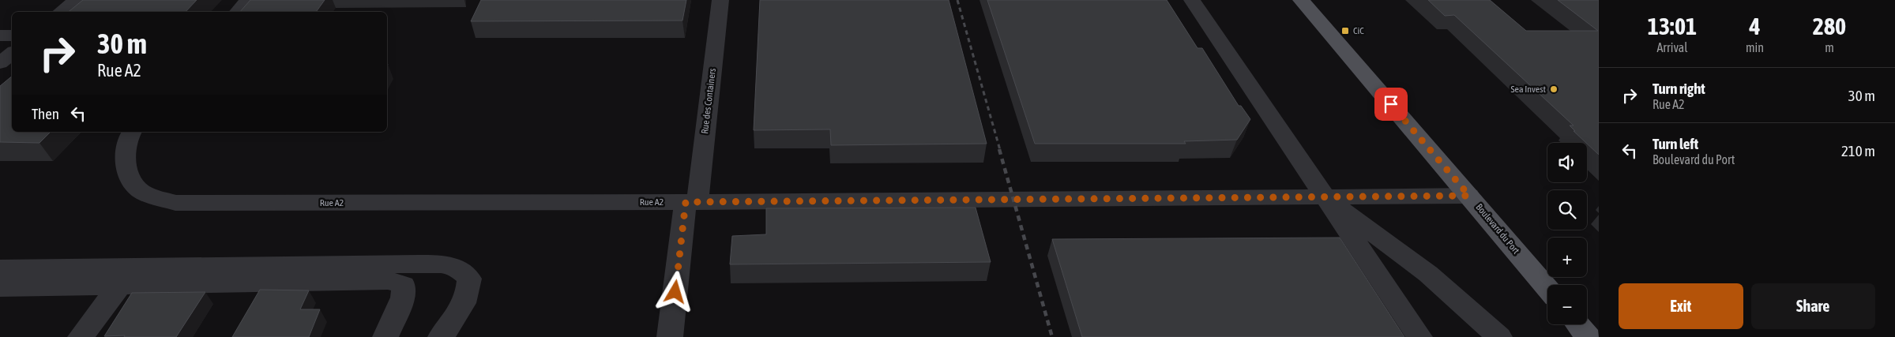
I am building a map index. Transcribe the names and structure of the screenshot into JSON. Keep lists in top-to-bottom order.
{
  "streets": {
    "main road": ["Boulevard du Port"],
    "street": ["Rue des Containers", "Rue A2"]
  },
  "crossings": [
    ["Rue des Containers", "Rue A2"],
    ["Rue A2", "Boulevard du Port"]
  ],
  "places": {
    "transit": ["CiC"],
    "other": ["Sea Invest"]
  },
  "page": {
    "eta": [
      "13:01",
      "Arrival",
      "4",
      "min",
      "280",
      "m"
    ],
    "turn": ["30 m", "Rue A2"],
    "list": [
      {
        "name": "Turn right",
        "note": "Rue A2",
        "value": "30 m"
      },
      {
        "name": "Turn left",
        "note": "Boulevard du Port",
        "value": "210 m"
      }
    ],
    "then": "Then",
    "map_buttons": ["+", "−"],
    "buttons": ["Exit", "Share"]
  }
}
